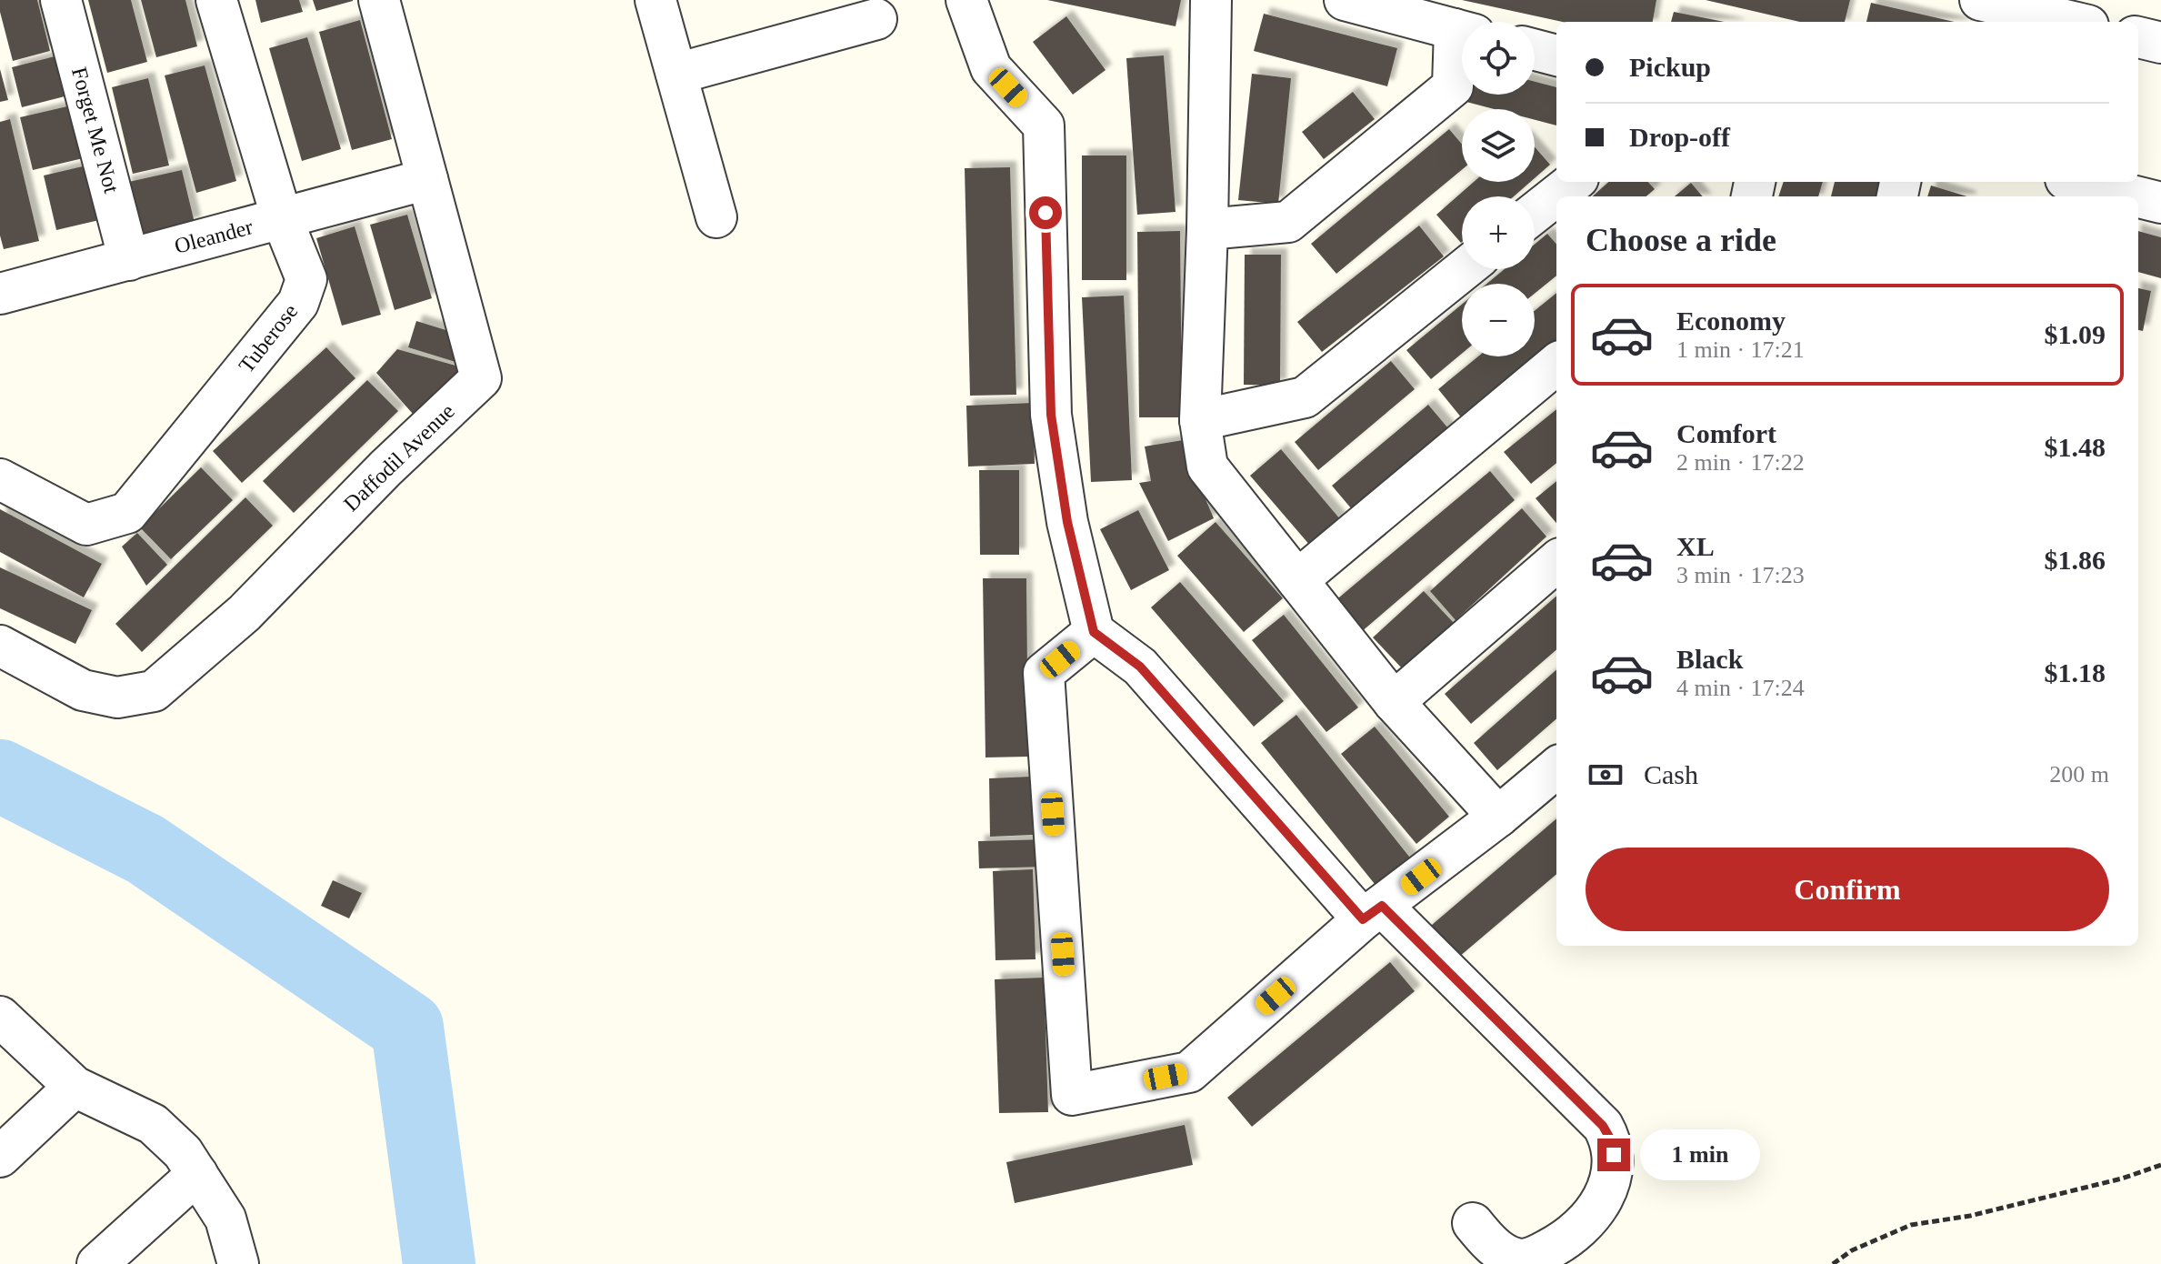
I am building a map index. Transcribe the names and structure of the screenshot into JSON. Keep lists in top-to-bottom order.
{
  "streets": {
    "street": [
      "Forget Me Not",
      "Oleander",
      "Tuberose",
      "Daffodil Avenue"
    ]
  },
  "crossings": [
    ["Forget Me Not", "Oleander"],
    ["Oleander", "Tuberose"],
    ["Oleander", "Daffodil Avenue"]
  ],
  "page": {
    "map_buttons": ["+", "−"],
    "banner": ["Pickup", "Drop-off"],
    "heading": "Choose a ride",
    "list": [
      {
        "name": "Economy",
        "note": "1 min · 17:21",
        "value": "$1.09"
      },
      {
        "name": "Comfort",
        "note": "2 min · 17:22",
        "value": "$1.48"
      },
      {
        "name": "XL",
        "note": "3 min · 17:23",
        "value": "$1.86"
      },
      {
        "name": "Black",
        "note": "4 min · 17:24",
        "value": "$1.18"
      }
    ],
    "pay": ["Cash", "200 m"],
    "buttons": "Confirm",
    "bubble": "1 min"
  }
}
